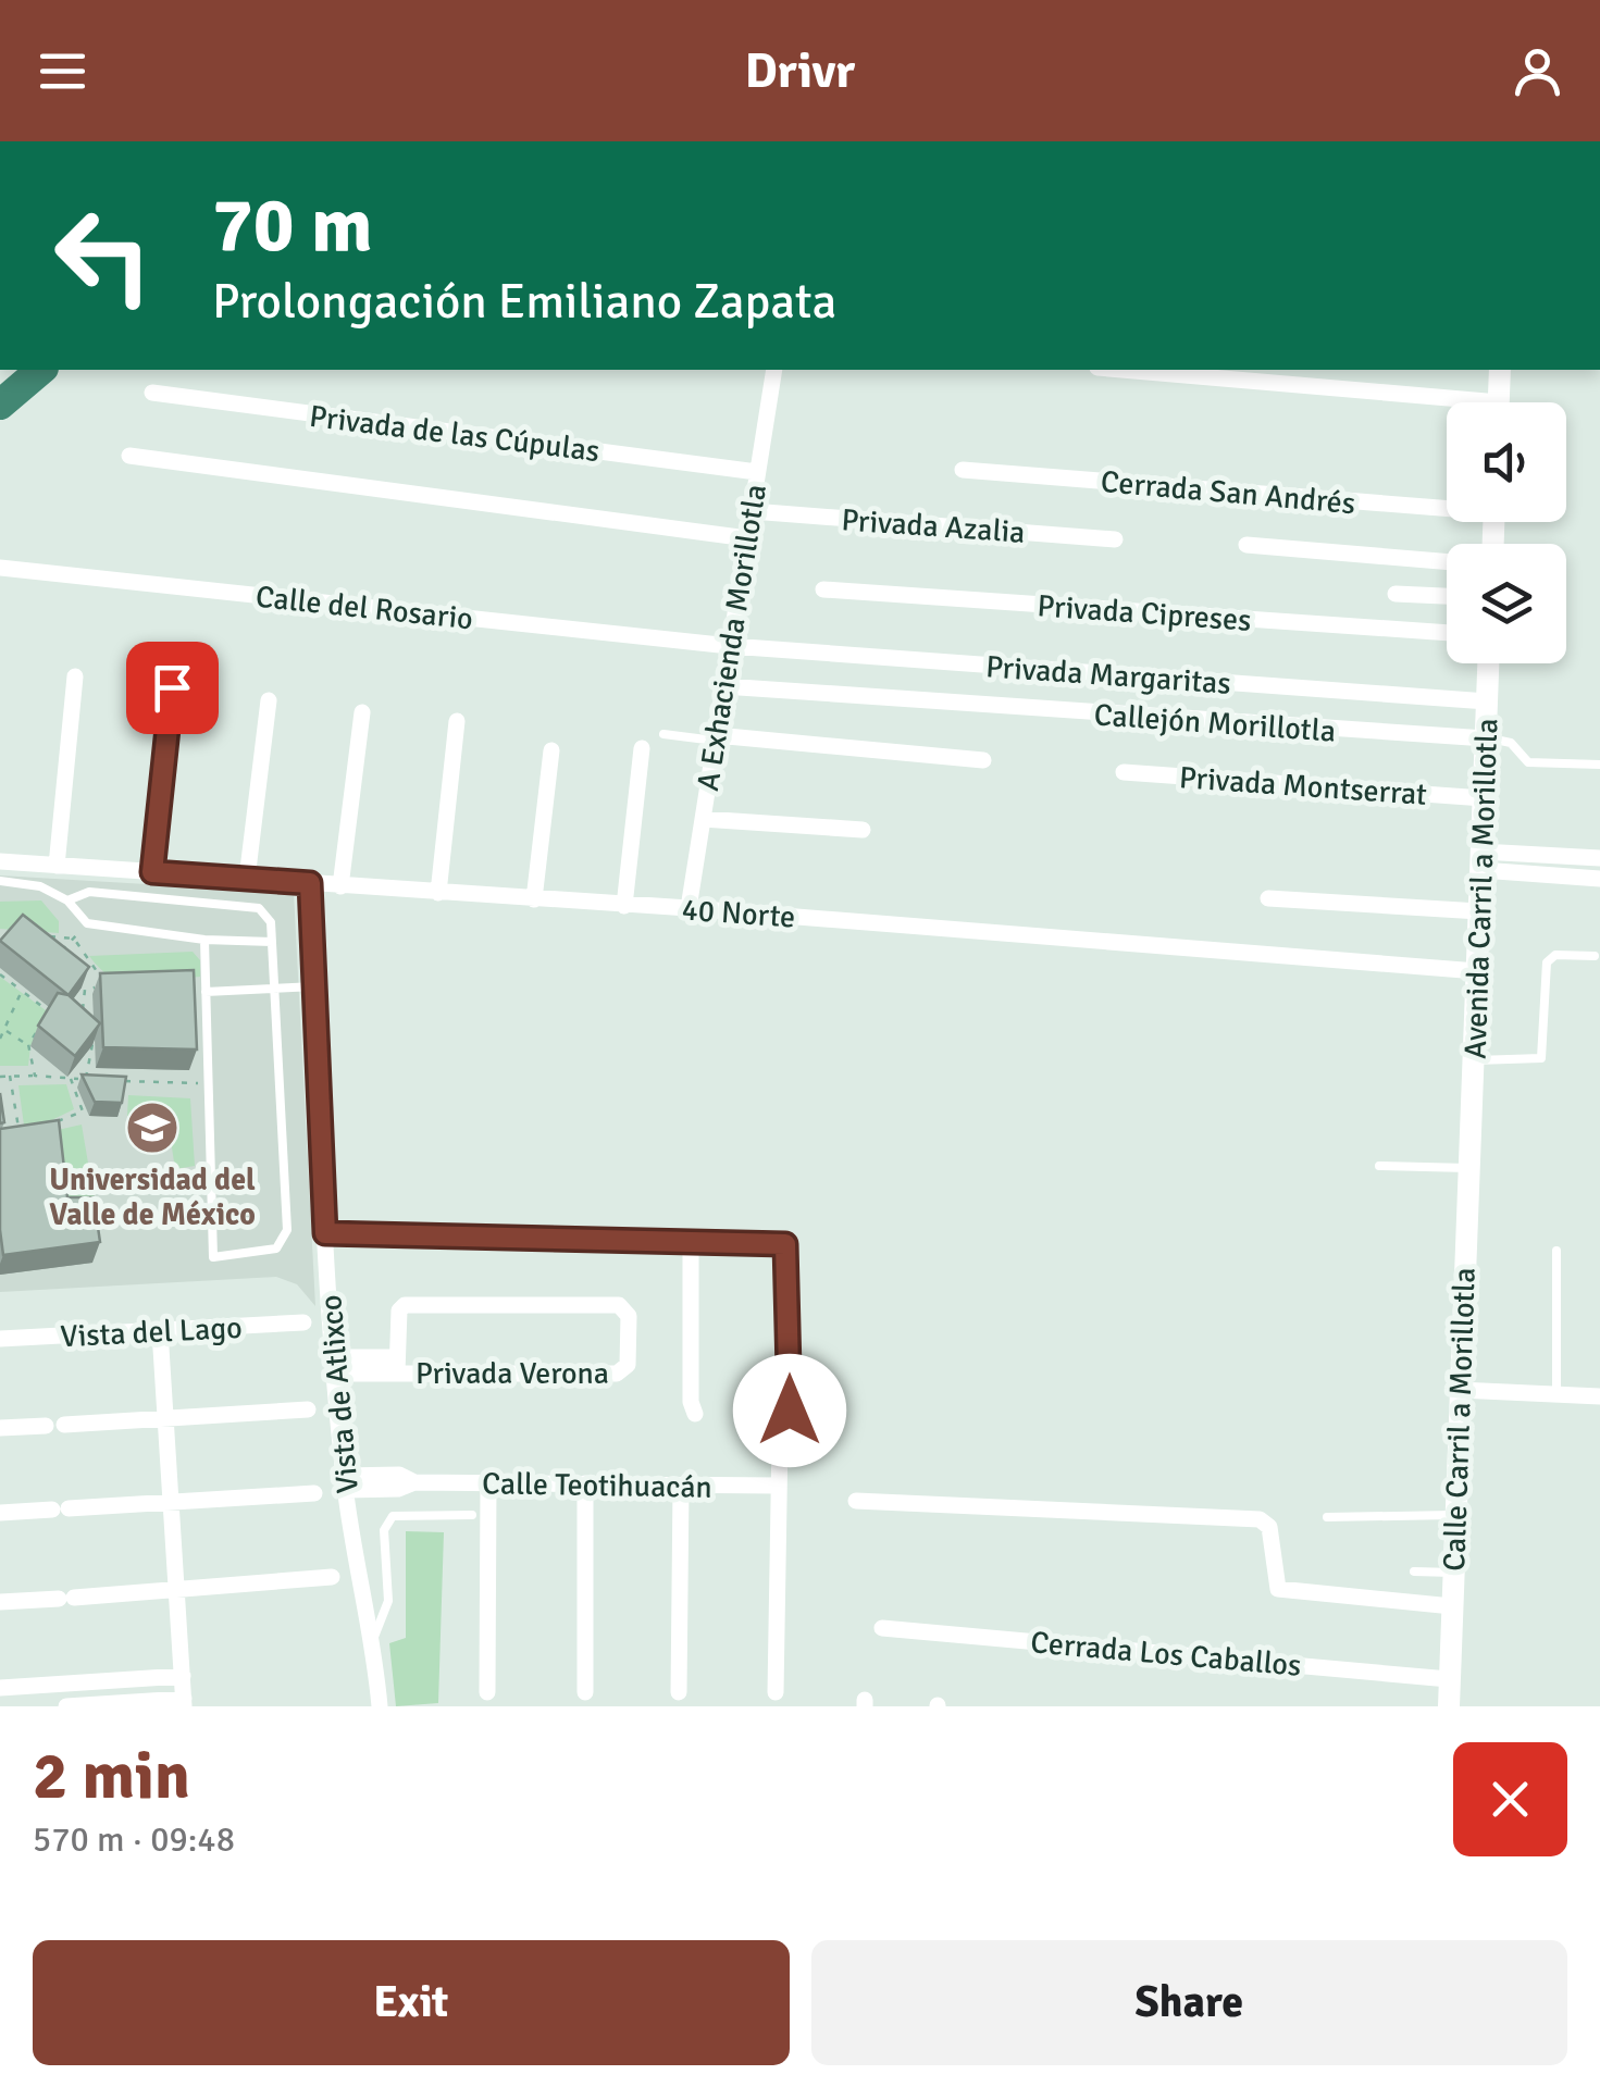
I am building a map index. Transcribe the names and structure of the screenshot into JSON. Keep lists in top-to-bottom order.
{
  "streets": {
    "street": [
      "Privada de las Cúpulas",
      "Cerrada San Andrés",
      "Privada Azalia",
      "Calle del Rosario",
      "Privada Cipreses",
      "A Exhacienda Morillotla",
      "Privada Margaritas",
      "Callejón Morillotla",
      "Privada Montserrat",
      "Avenida Carril a Morillotla",
      "40 Norte",
      "Vista del Lago",
      "Privada Verona",
      "Vista de Atlixco",
      "Calle Carril a Morillotla",
      "Calle Teotihuacán",
      "Cerrada Los Caballos"
    ]
  },
  "crossings": [
    ["Privada de las Cúpulas", "A Exhacienda Morillotla"],
    ["Privada Azalia", "A Exhacienda Morillotla"],
    ["Calle del Rosario", "A Exhacienda Morillotla"],
    ["Calle del Rosario", "Privada Margaritas"],
    ["A Exhacienda Morillotla", "Privada Margaritas"],
    ["A Exhacienda Morillotla", "Callejón Morillotla"],
    ["A Exhacienda Morillotla", "40 Norte"],
    ["Privada Margaritas", "Avenida Carril a Morillotla"],
    ["Callejón Morillotla", "Avenida Carril a Morillotla"],
    ["Privada Montserrat", "Avenida Carril a Morillotla"],
    ["Avenida Carril a Morillotla", "40 Norte"],
    ["Avenida Carril a Morillotla", "Calle Carril a Morillotla"],
    ["40 Norte", "Vista de Atlixco"],
    ["Privada Verona", "Vista de Atlixco"],
    ["Vista de Atlixco", "Calle Teotihuacán"],
    ["Calle Carril a Morillotla", "Cerrada Los Caballos"]
  ],
  "places": {
    "school or university": ["Universidad del Valle de México"]
  },
  "page": {
    "header": "Drivr",
    "turn": ["70 m", "Prolongación Emiliano Zapata"],
    "heading": ["2 min", "570 m · 09:48"],
    "buttons": ["Exit", "Share"]
  }
}
